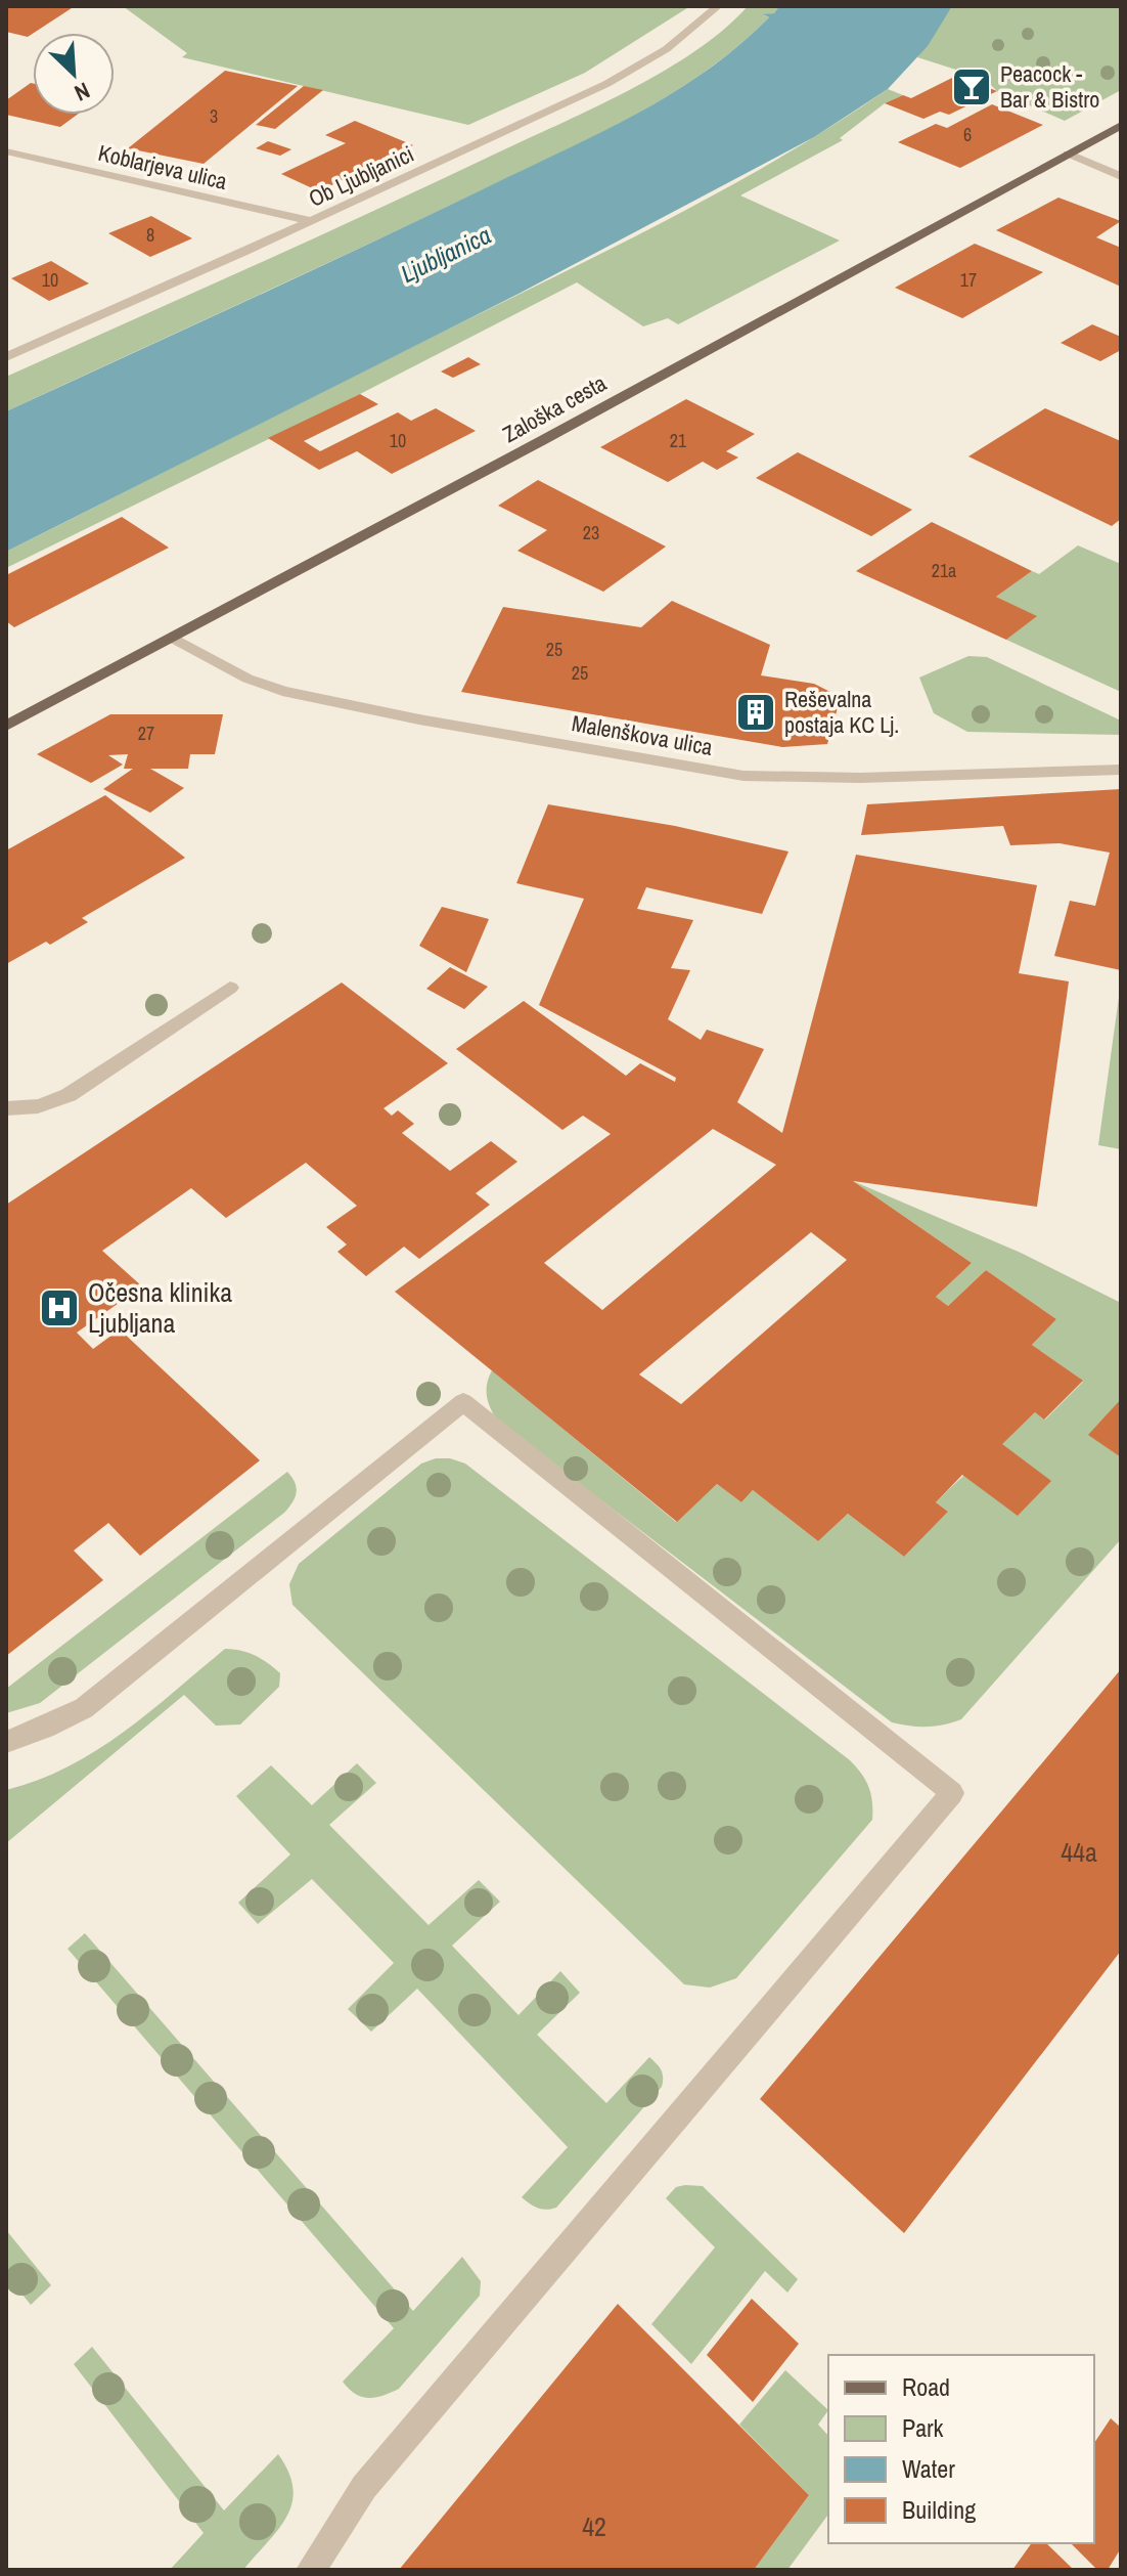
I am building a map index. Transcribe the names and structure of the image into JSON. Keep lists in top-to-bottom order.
{
  "streets": {
    "main road": ["Zaloška cesta"],
    "street": ["Koblarjeva ulica", "Ob Ljubljanici", "Malenškova ulica"]
  },
  "crossings": [
    ["Koblarjeva ulica", "Ob Ljubljanici"],
    ["Zaloška cesta", "Malenškova ulica"]
  ],
  "water": ["Ljubljanica"],
  "places": {
    "bar": ["Peacock - Bar & Bistro"],
    "building": ["Reševalna postaja KC Lj."],
    "hospital": ["Očesna klinika Ljubljana"]
  },
  "house_numbers": [
    "3",
    "6",
    "8",
    "10",
    "17",
    "10",
    "21",
    "23",
    "21a",
    "25",
    "25",
    "27",
    "44a",
    "42"
  ],
  "legend": [
    "Road",
    "Park",
    "Water",
    "Building"
  ],
  "north": "bottom right"
}
